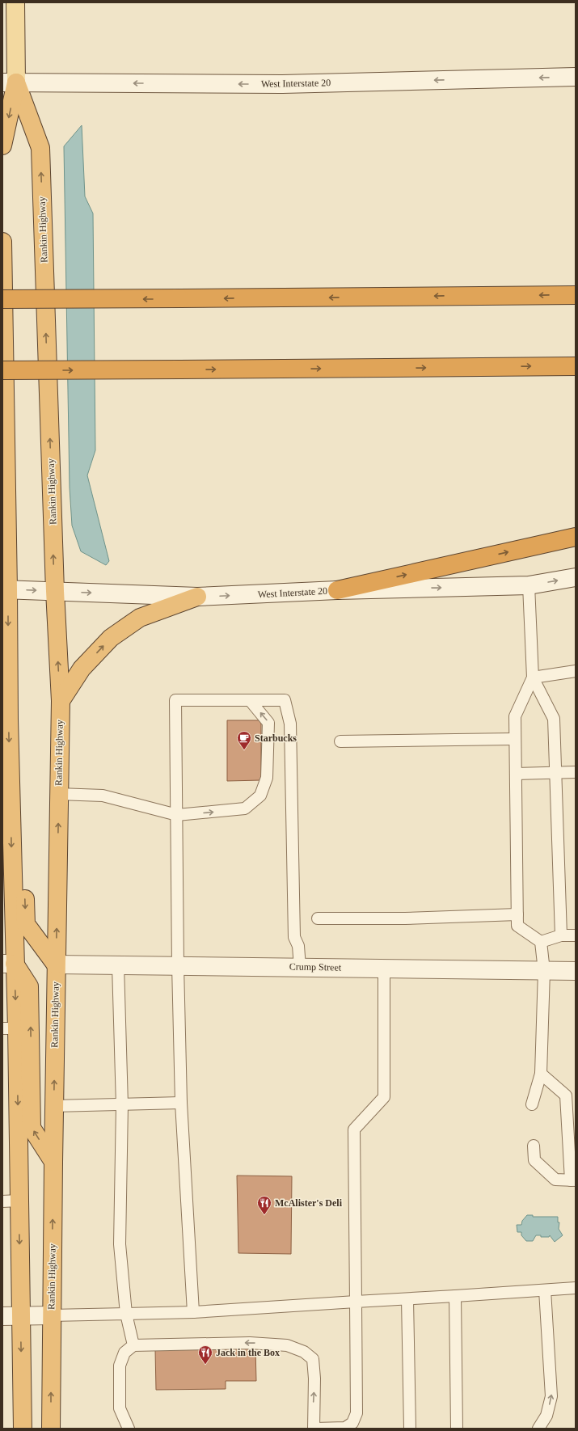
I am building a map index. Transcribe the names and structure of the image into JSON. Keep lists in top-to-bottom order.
{
  "streets": {
    "highway": ["Rankin Highway"],
    "main road": ["West Interstate 20", "Crump Street"]
  },
  "crossings": [
    ["West Interstate 20", "Rankin Highway"],
    ["Rankin Highway", "Crump Street"]
  ],
  "one_way": ["Rankin Highway"],
  "places": {
    "cafe": ["Starbucks"],
    "restaurant": ["McAlister's Deli", "Jack in the Box"]
  }
}
